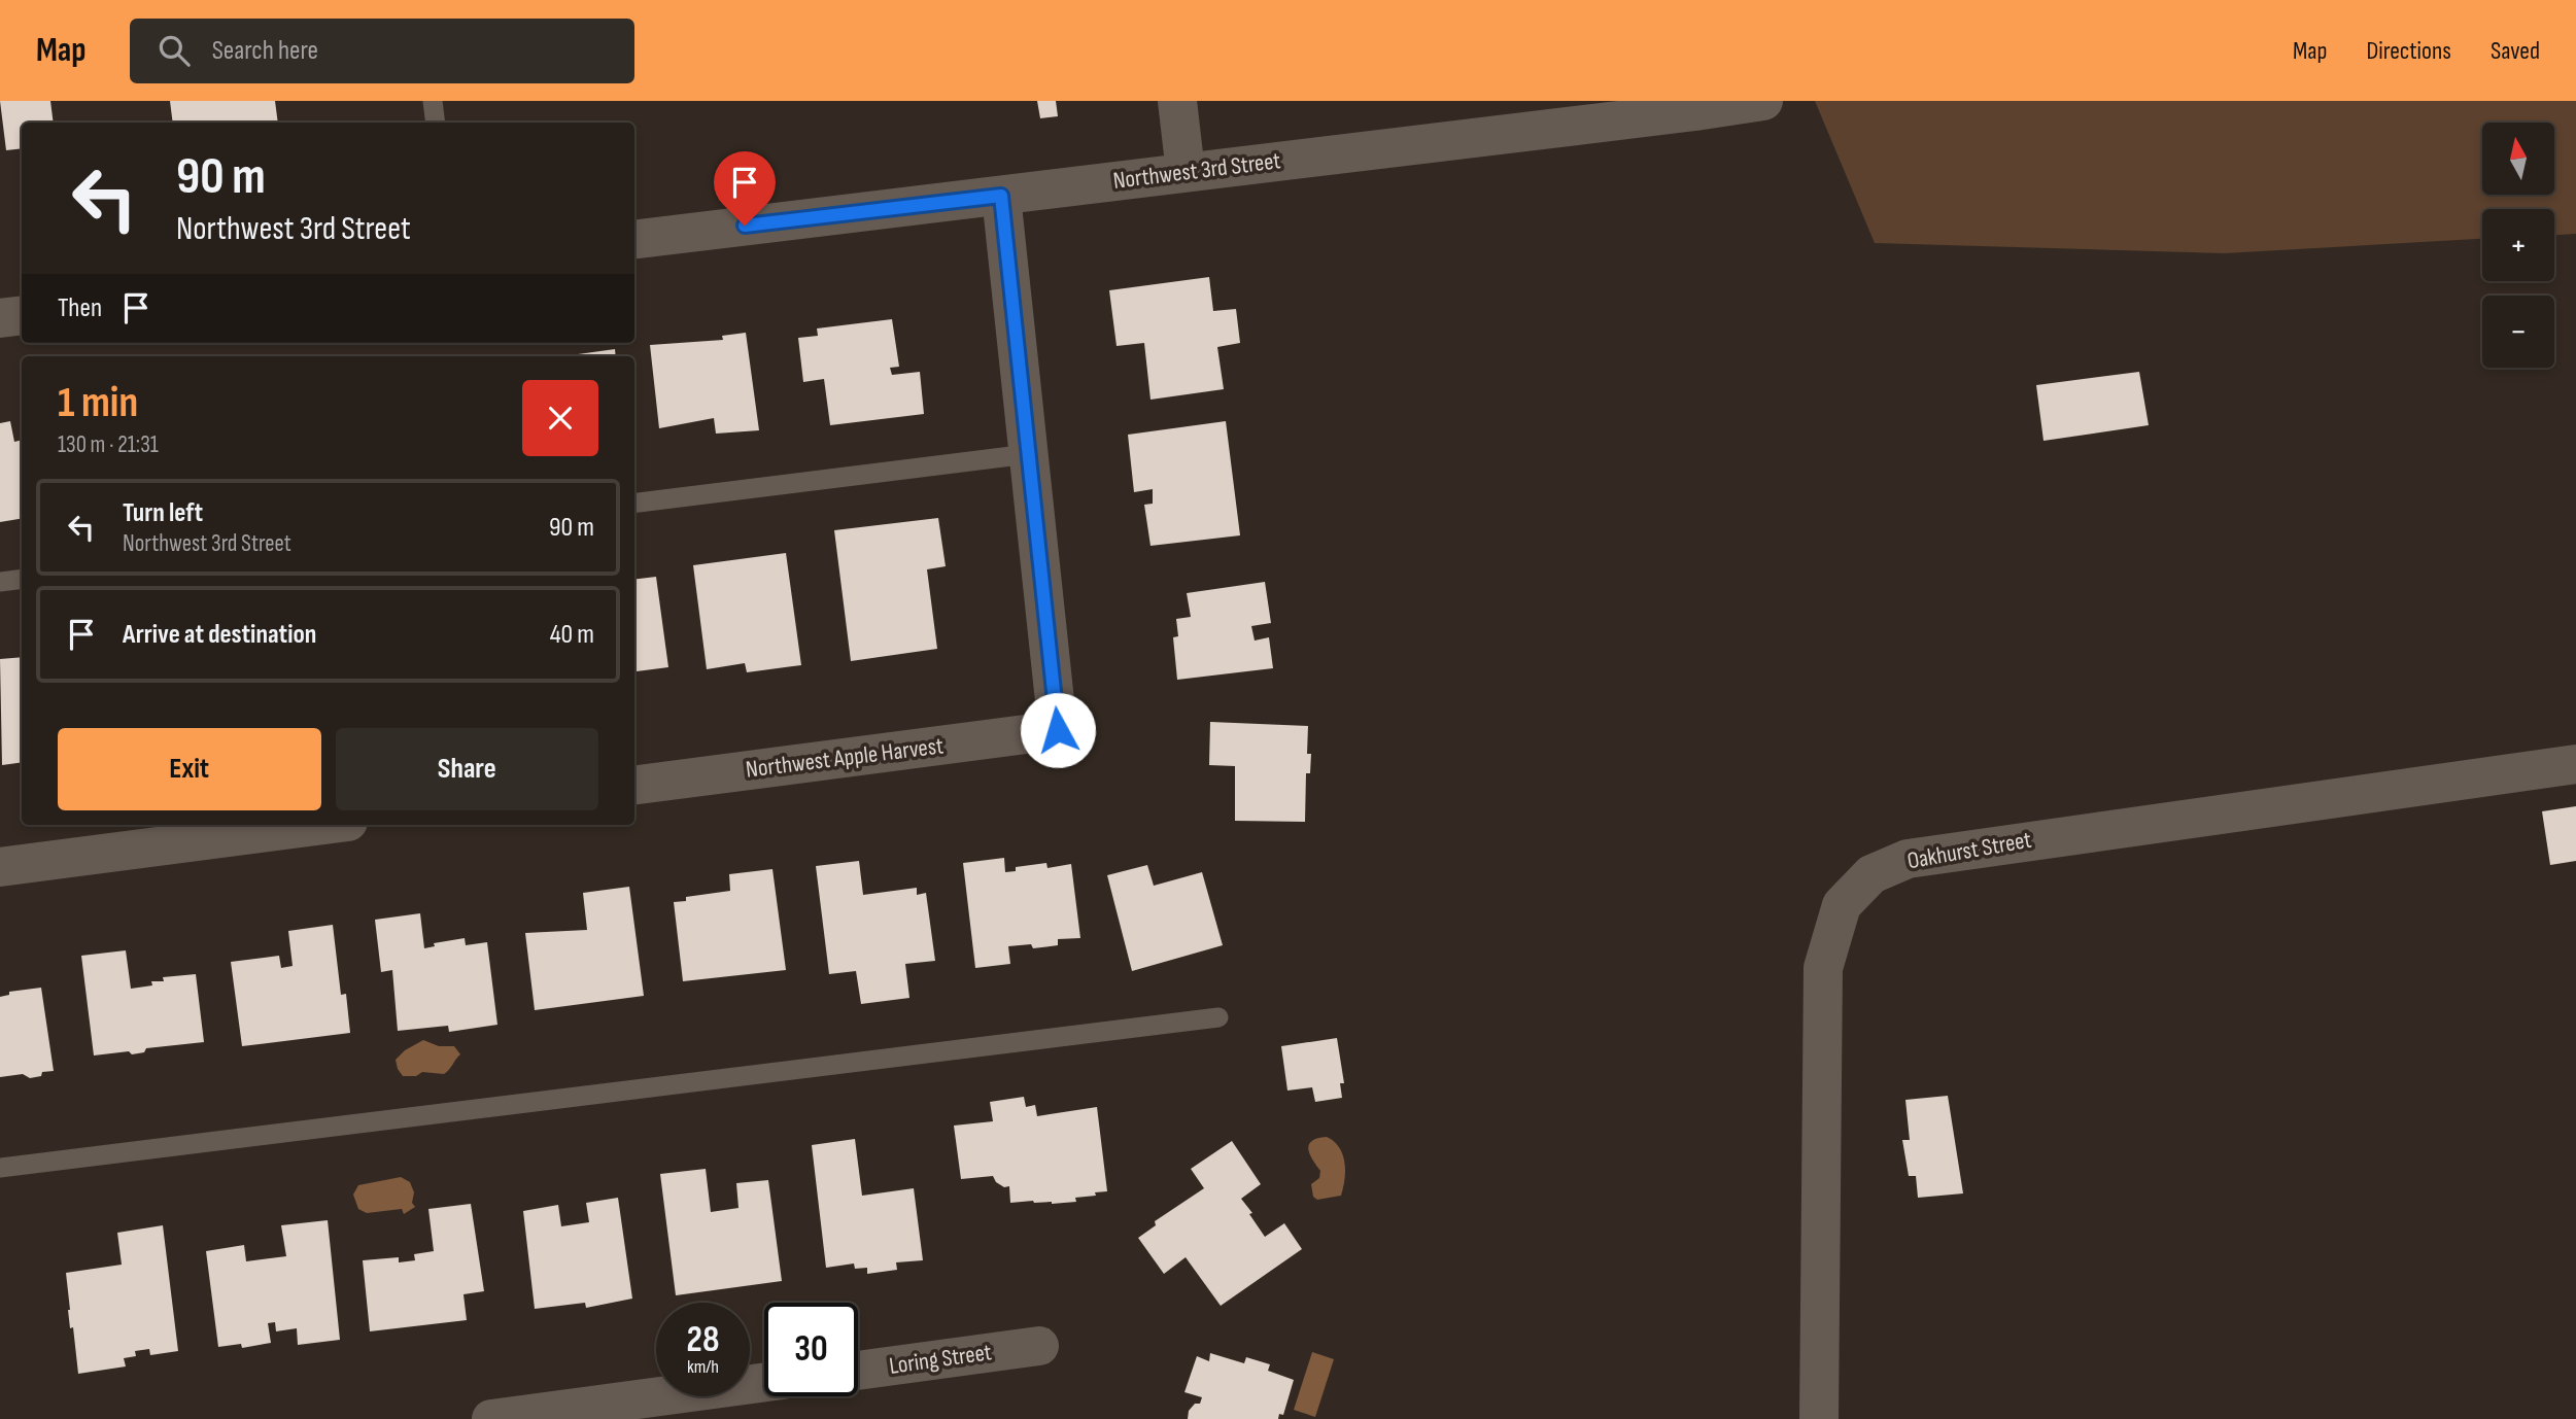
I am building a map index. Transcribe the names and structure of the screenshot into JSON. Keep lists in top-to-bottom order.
{
  "streets": {
    "street": [
      "Northwest 3rd Street",
      "Northwest Apple Harvest",
      "Oakhurst Street",
      "Loring Street"
    ]
  },
  "north": "top",
  "page": {
    "header": "Map",
    "search": "Search here",
    "nav": ["Map", "Directions", "Saved"],
    "map_buttons": ["+", "−"],
    "turn": ["90 m", "Northwest 3rd Street"],
    "then": "Then",
    "heading": ["1 min", "130 m · 21:31"],
    "list": [
      {
        "name": "Turn left",
        "note": "Northwest 3rd Street",
        "value": "90 m"
      },
      {
        "name": "Arrive at destination",
        "value": "40 m"
      }
    ],
    "buttons": ["Exit", "Share"],
    "speed": "28 km/h",
    "limit": "30"
  }
}
